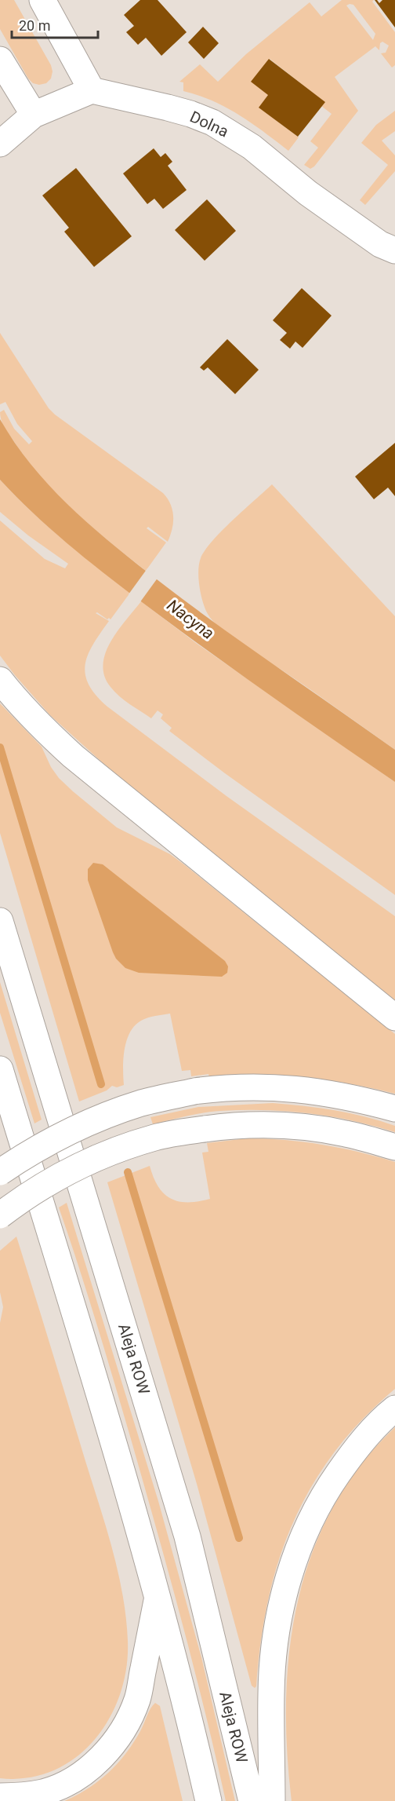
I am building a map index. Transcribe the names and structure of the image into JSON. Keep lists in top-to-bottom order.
{
  "streets": {
    "main road": ["Dolna", "Aleja ROW"]
  },
  "water": ["Nacyna"],
  "scale_bar": "20 m"
}
